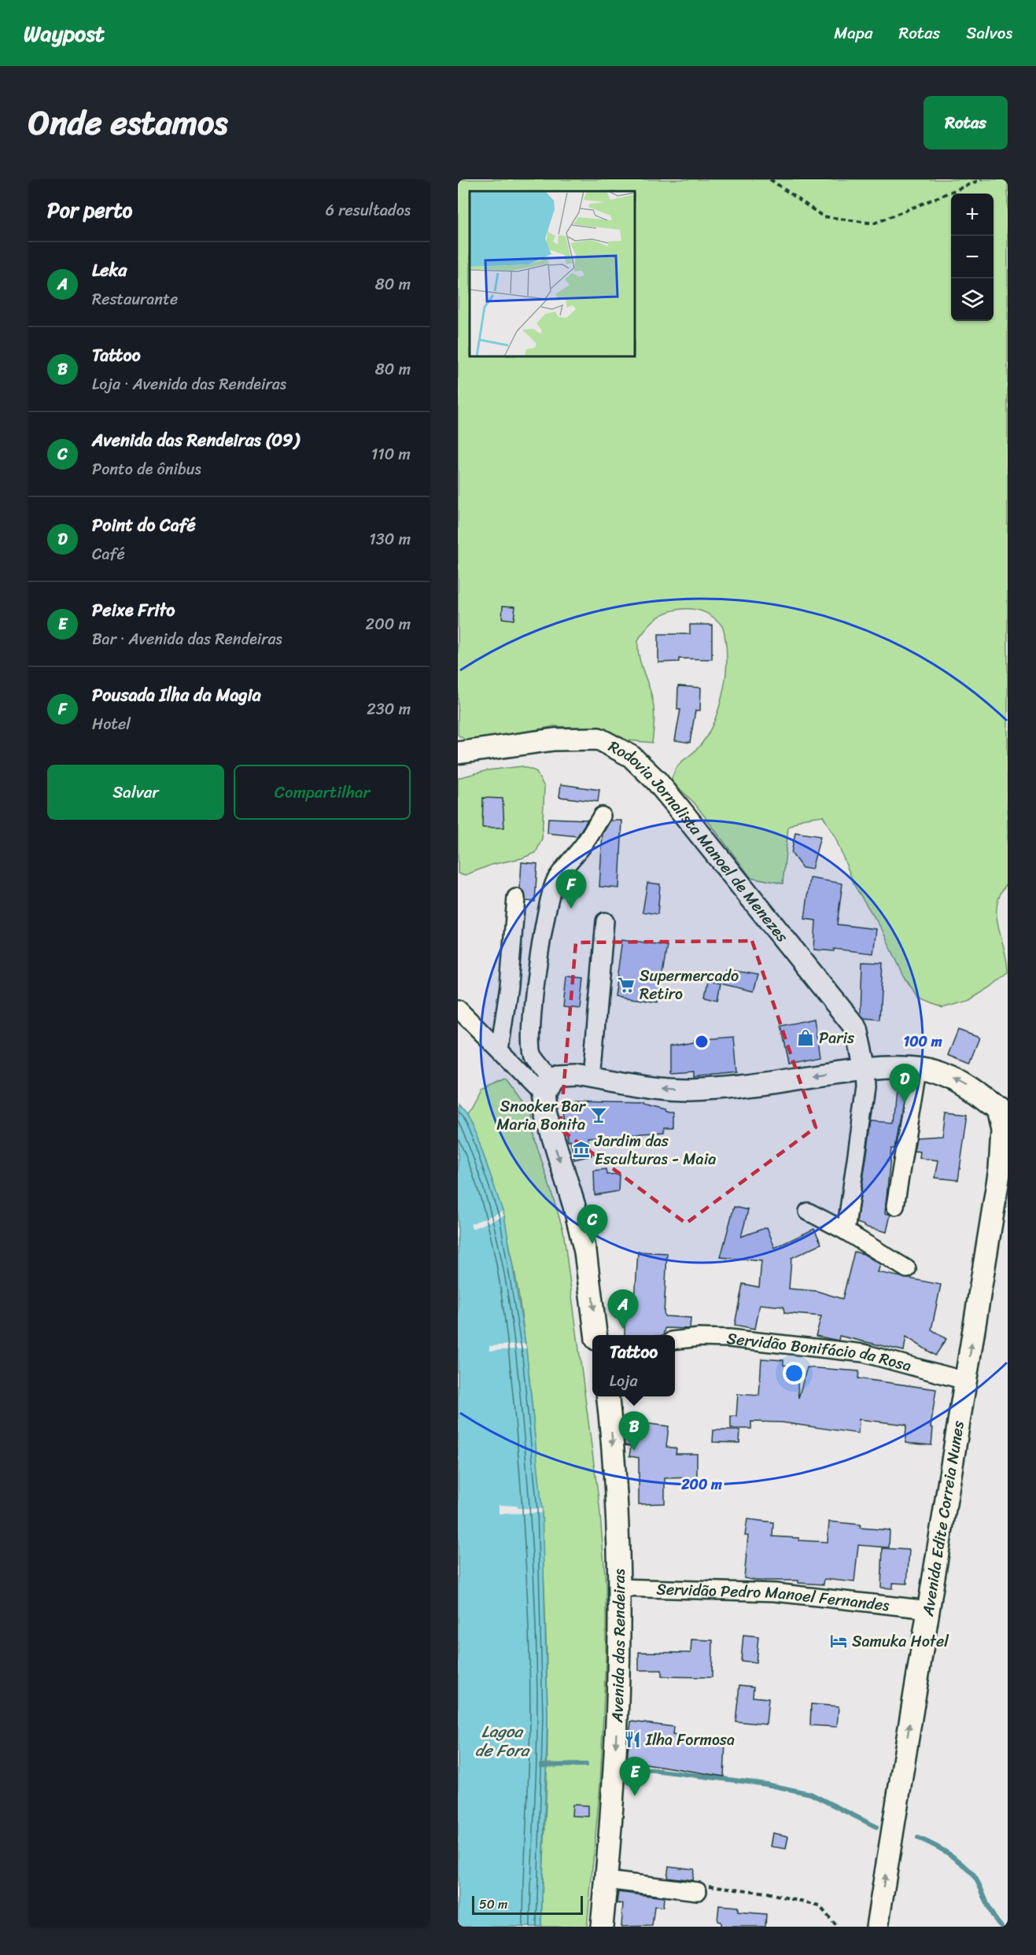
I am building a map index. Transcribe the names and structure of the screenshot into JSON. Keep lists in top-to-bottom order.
{
  "streets": {
    "main road": ["Rodovia Jornalista Manoel de Menezes", "Avenida Edite Correia Nunes", "Avenida das Rendeiras"],
    "street": ["Servidão Bonifácio da Rosa", "Servidão Pedro Manoel Fernandes"]
  },
  "crossings": [
    ["Servidão Bonifácio da Rosa", "Avenida Edite Correia Nunes"],
    ["Avenida Edite Correia Nunes", "Servidão Pedro Manoel Fernandes"],
    ["Servidão Pedro Manoel Fernandes", "Avenida das Rendeiras"]
  ],
  "one_way": ["Avenida Edite Correia Nunes", "Avenida das Rendeiras"],
  "water": ["Lagoa de Fora"],
  "places": {
    "supermarket": ["Supermercado Retiro"],
    "shop": ["Paris"],
    "bar": ["Snooker Bar Maria Bonita"],
    "museum": ["Jardim das Esculturas - Maia"],
    "hotel": ["Samuka Hotel"],
    "restaurant": ["Ilha Formosa"]
  },
  "scale_bar": "50 m",
  "page": {
    "header": "Waypost",
    "nav": ["Mapa", "Rotas", "Salvos"],
    "title": "Onde estamos",
    "buttons": [
      "Rotas",
      ["Salvar", "Compartilhar"]
    ],
    "heading": ["Por perto", "6 resultados"],
    "map_buttons": ["+", "−"],
    "list": [
      {
        "mark": "A",
        "name": "Leka",
        "note": "Restaurante",
        "value": "80 m"
      },
      {
        "mark": "B",
        "name": "Tattoo",
        "note": "Loja · Avenida das Rendeiras",
        "value": "80 m"
      },
      {
        "mark": "C",
        "name": "Avenida das Rendeiras (09)",
        "note": "Ponto de ônibus",
        "value": "110 m"
      },
      {
        "mark": "D",
        "name": "Point do Café",
        "note": "Café",
        "value": "130 m"
      },
      {
        "mark": "E",
        "name": "Peixe Frito",
        "note": "Bar · Avenida das Rendeiras",
        "value": "200 m"
      },
      {
        "mark": "F",
        "name": "Pousada Ilha da Magia",
        "note": "Hotel",
        "value": "230 m"
      }
    ],
    "pins": [
      "F",
      "D",
      "C",
      "A",
      "B",
      "E"
    ],
    "popup": ["Tattoo", "Loja"],
    "scale": "50 m"
  },
  "rings": ["100 m", "200 m"]
}
